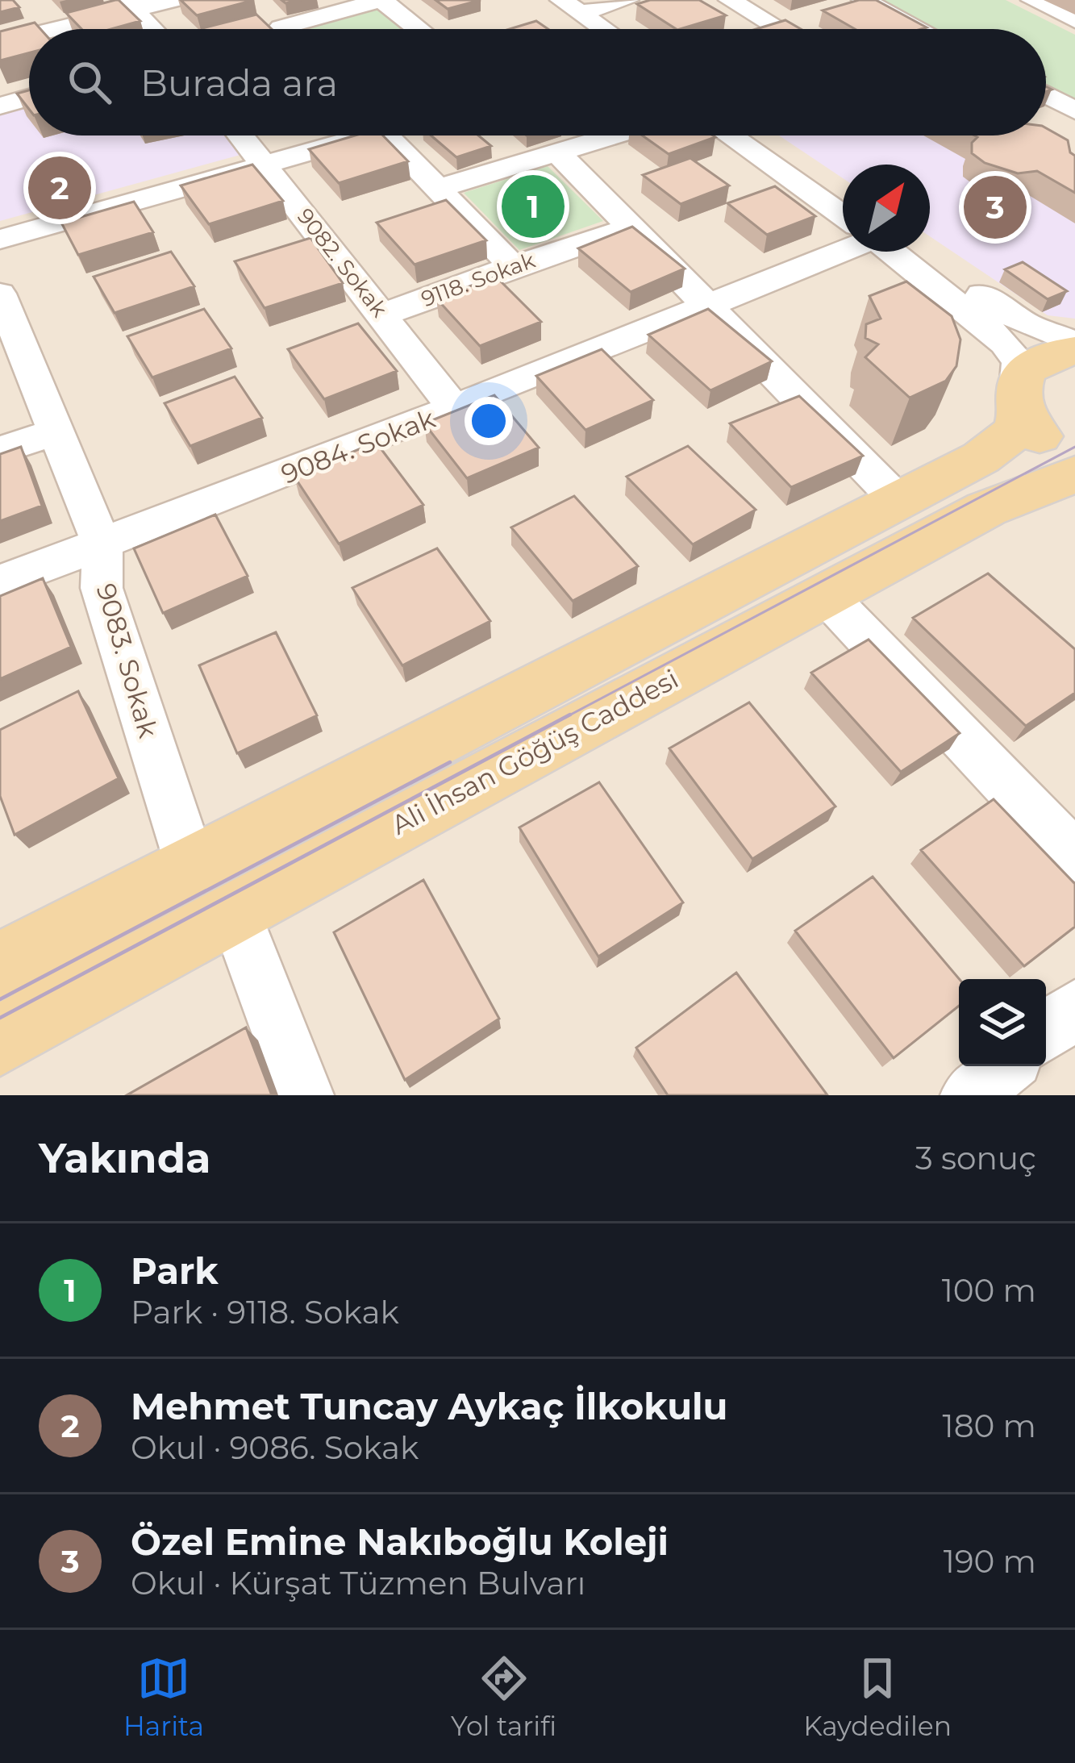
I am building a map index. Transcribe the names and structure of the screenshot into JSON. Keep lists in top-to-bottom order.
{
  "streets": {
    "main road": ["Ali İhsan Göğüş Caddesi"],
    "street": [
      "9082. Sokak",
      "9118. Sokak",
      "9084. Sokak",
      "9083. Sokak"
    ]
  },
  "crossings": [
    ["9082. Sokak", "9118. Sokak"],
    ["9082. Sokak", "9084. Sokak"],
    ["9084. Sokak", "9083. Sokak"],
    ["9083. Sokak", "Ali İhsan Göğüş Caddesi"]
  ],
  "north": "top right",
  "page": {
    "search": "Burada ara",
    "pins": ["2", "1", "3"],
    "heading": ["Yakında", "3 sonuç"],
    "list": [
      {
        "mark": "1",
        "name": "Park",
        "note": "Park · 9118. Sokak",
        "value": "100 m"
      },
      {
        "mark": "2",
        "name": "Mehmet Tuncay Aykaç İlkokulu",
        "note": "Okul · 9086. Sokak",
        "value": "180 m"
      },
      {
        "mark": "3",
        "name": "Özel Emine Nakıboğlu Koleji",
        "note": "Okul · Kürşat Tüzmen Bulvarı",
        "value": "190 m"
      }
    ],
    "nav": ["Harita", "Yol tarifi", "Kaydedilen"]
  }
}
